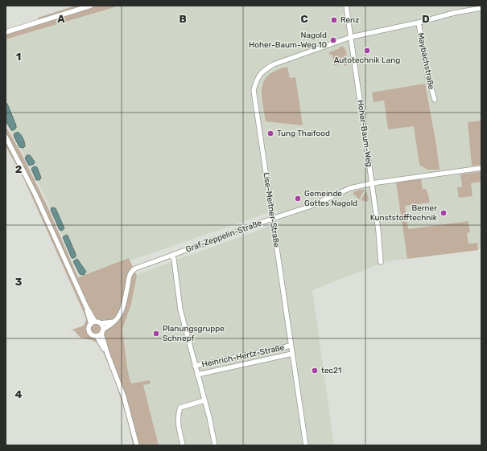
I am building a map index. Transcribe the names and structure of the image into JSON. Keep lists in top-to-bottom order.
{
  "streets": {
    "street": [
      "Maybachstraße",
      "Hoher-Baum-Weg",
      "Lise-Meitner-Straße",
      "Graf-Zeppelin-Straße",
      "Heinrich-Hertz-Straße"
    ]
  },
  "crossings": [
    ["Maybachstraße", "Lise-Meitner-Straße"],
    ["Hoher-Baum-Weg", "Lise-Meitner-Straße"],
    ["Hoher-Baum-Weg", "Graf-Zeppelin-Straße"],
    ["Lise-Meitner-Straße", "Graf-Zeppelin-Straße"],
    ["Lise-Meitner-Straße", "Heinrich-Hertz-Straße"]
  ],
  "places": [
    "Renz",
    "Nagold Hoher-Baum-Weg 10",
    "Autotechnik Lang",
    "Tung Thaifood",
    "Gemeinde Gottes Nagold",
    "Berner Kunststofftechnik",
    "Planungsgruppe Schnepf",
    "tec21"
  ],
  "grid": {
    "columns": [
      "A",
      "B",
      "C",
      "D"
    ],
    "rows": [
      "1",
      "2",
      "3",
      "4"
    ]
  }
}
